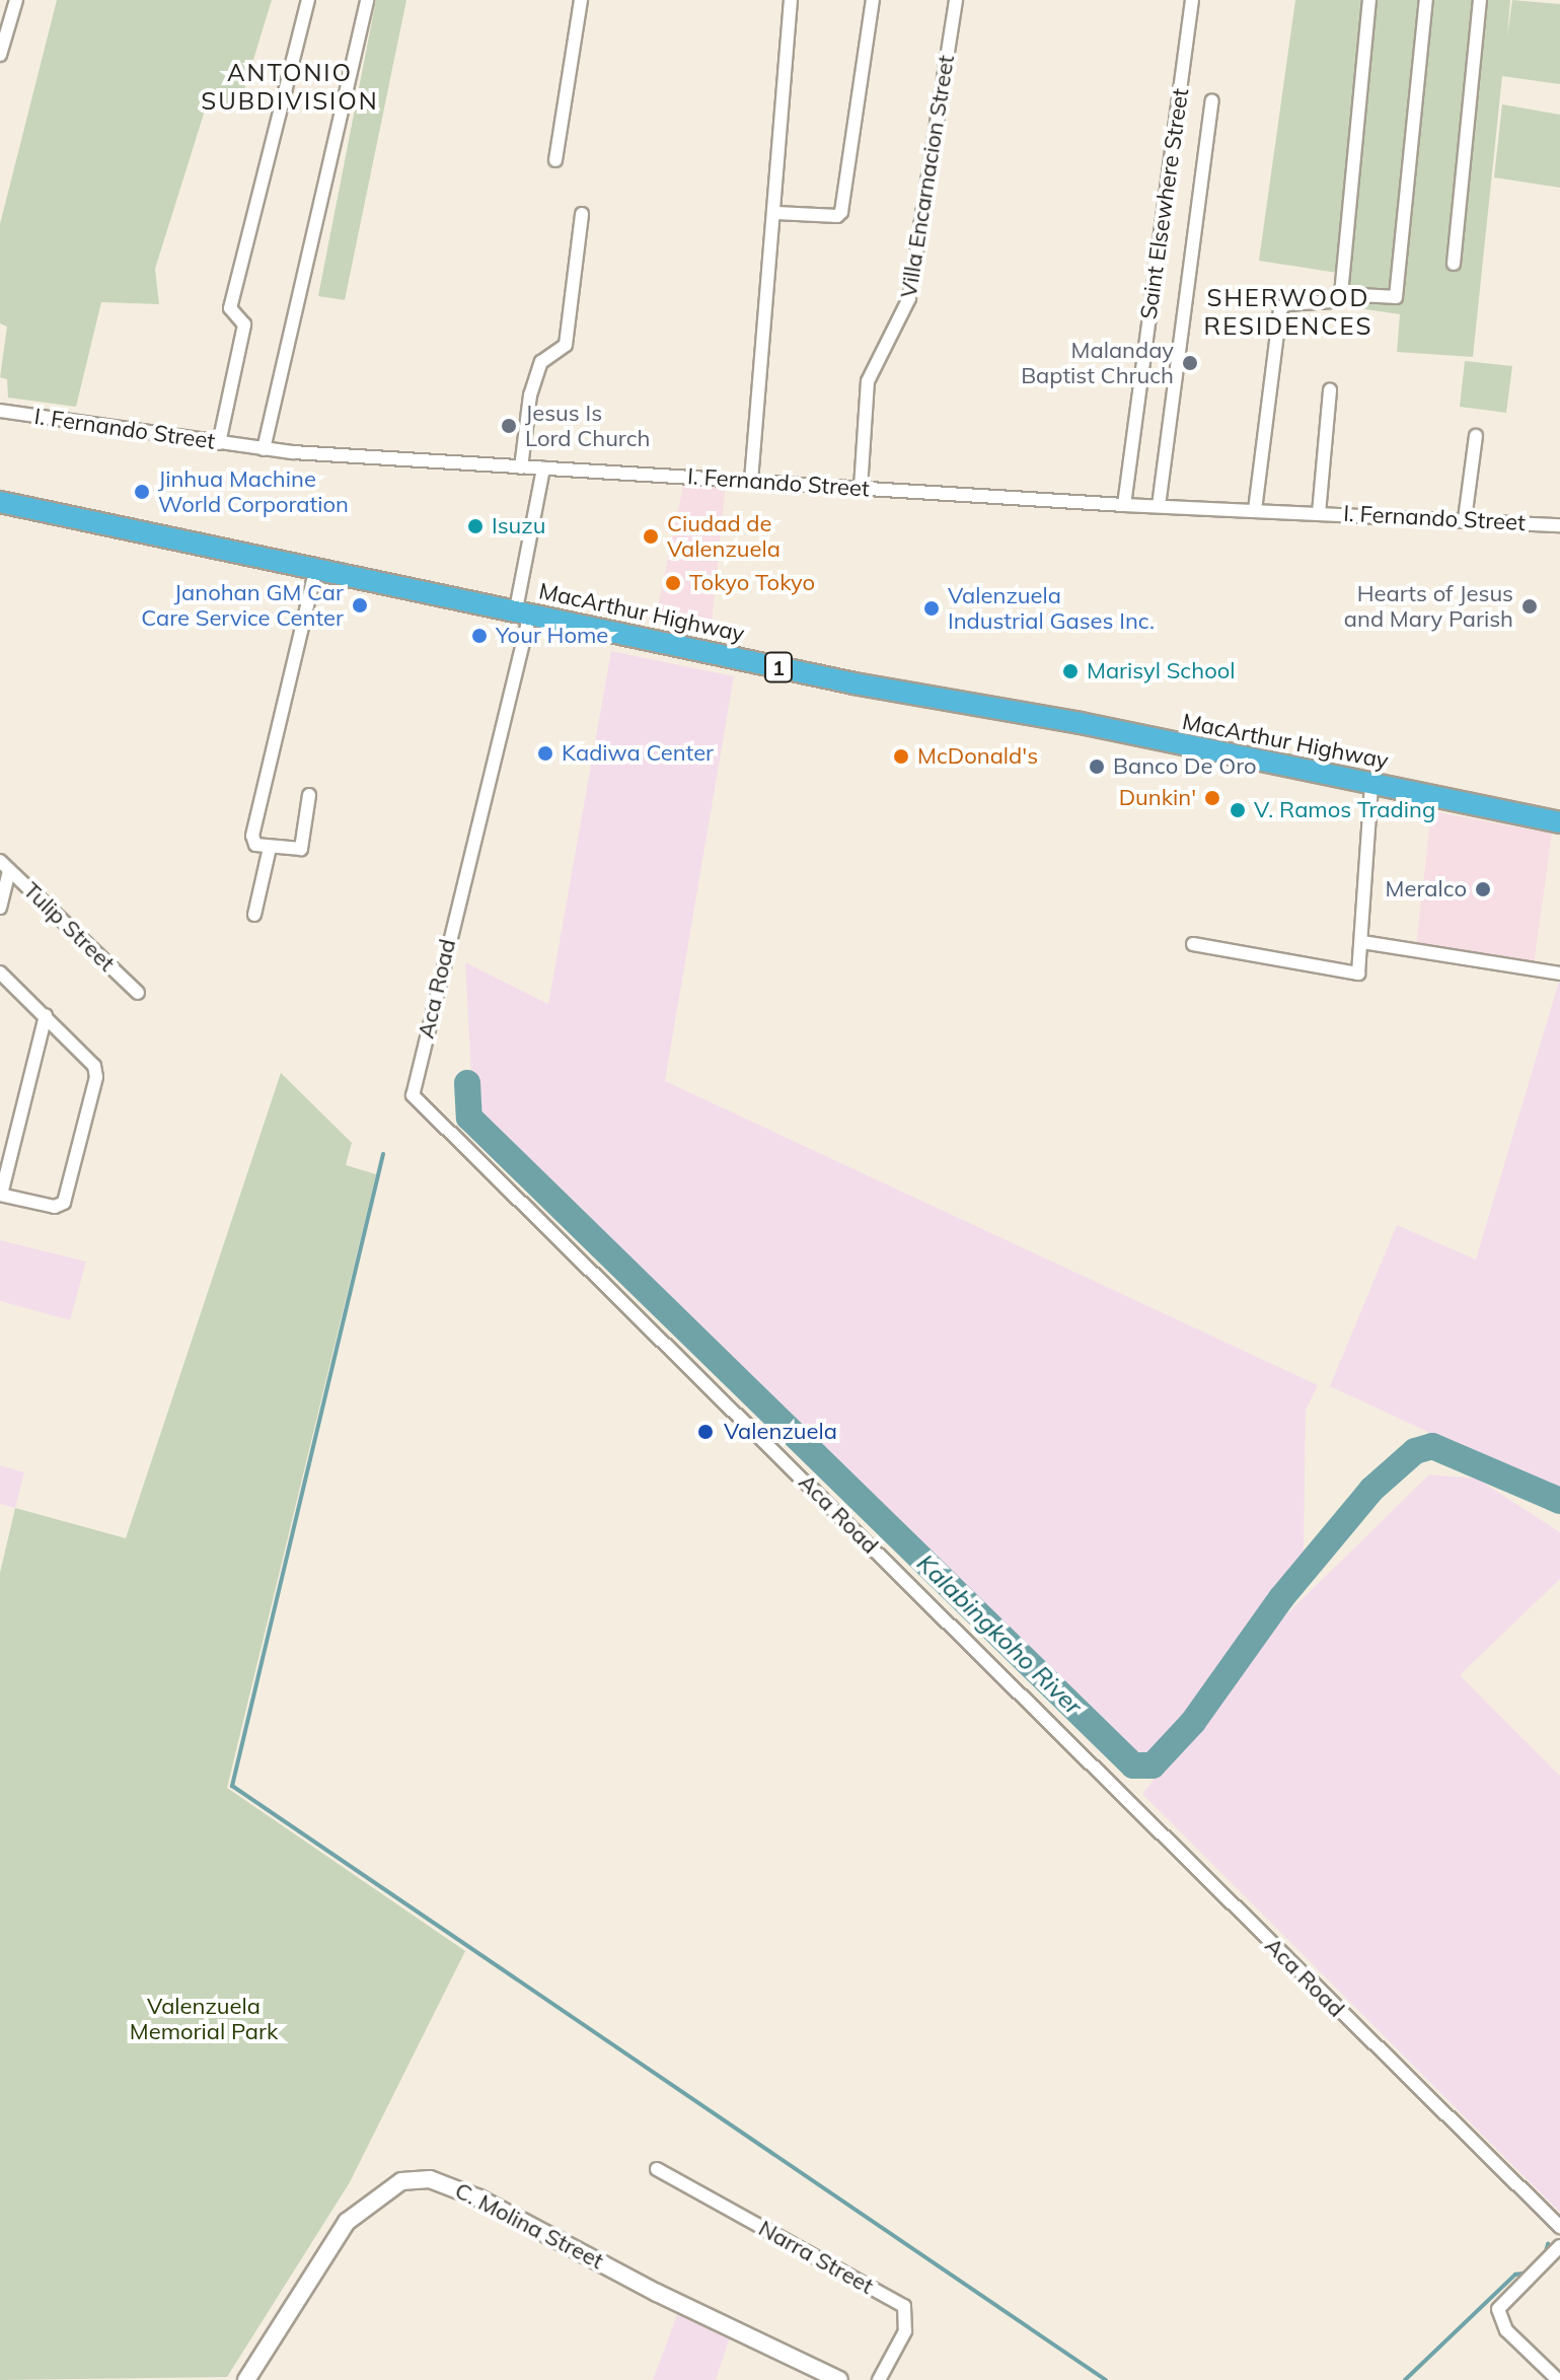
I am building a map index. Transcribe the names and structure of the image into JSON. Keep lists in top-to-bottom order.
{
  "streets": {
    "highway": ["MacArthur Highway", "1"],
    "street": [
      "Villa Encarnacion Street",
      "Saint Elsewhere Street",
      "I. Fernando Street",
      "Tulip Street",
      "Aca Road",
      "C. Molina Street",
      "Narra Street"
    ]
  },
  "crossings": [
    ["Villa Encarnacion Street", "I. Fernando Street"],
    ["Saint Elsewhere Street", "I. Fernando Street"],
    ["MacArthur Highway", "Aca Road"]
  ],
  "districts": ["ANTONIO SUBDIVISION", "SHERWOOD RESIDENCES"],
  "water": ["Kalabingkoho River"],
  "parks": ["Valenzuela Memorial Park"],
  "places": [
    "Malanday Baptist Chruch",
    "Jesus Is Lord Church",
    "Jinhua Machine World Corporation",
    "Isuzu",
    "Ciudad de Valenzuela",
    "Tokyo Tokyo",
    "Janohan GM Car Care Service Center",
    "Hearts of Jesus and Mary Parish",
    "Valenzuela Industrial Gases Inc.",
    "Your Home",
    "Marisyl School",
    "Kadiwa Center",
    "McDonald's",
    "Banco De Oro",
    "Dunkin'",
    "V. Ramos Trading",
    "Meralco",
    "Valenzuela"
  ]
}
